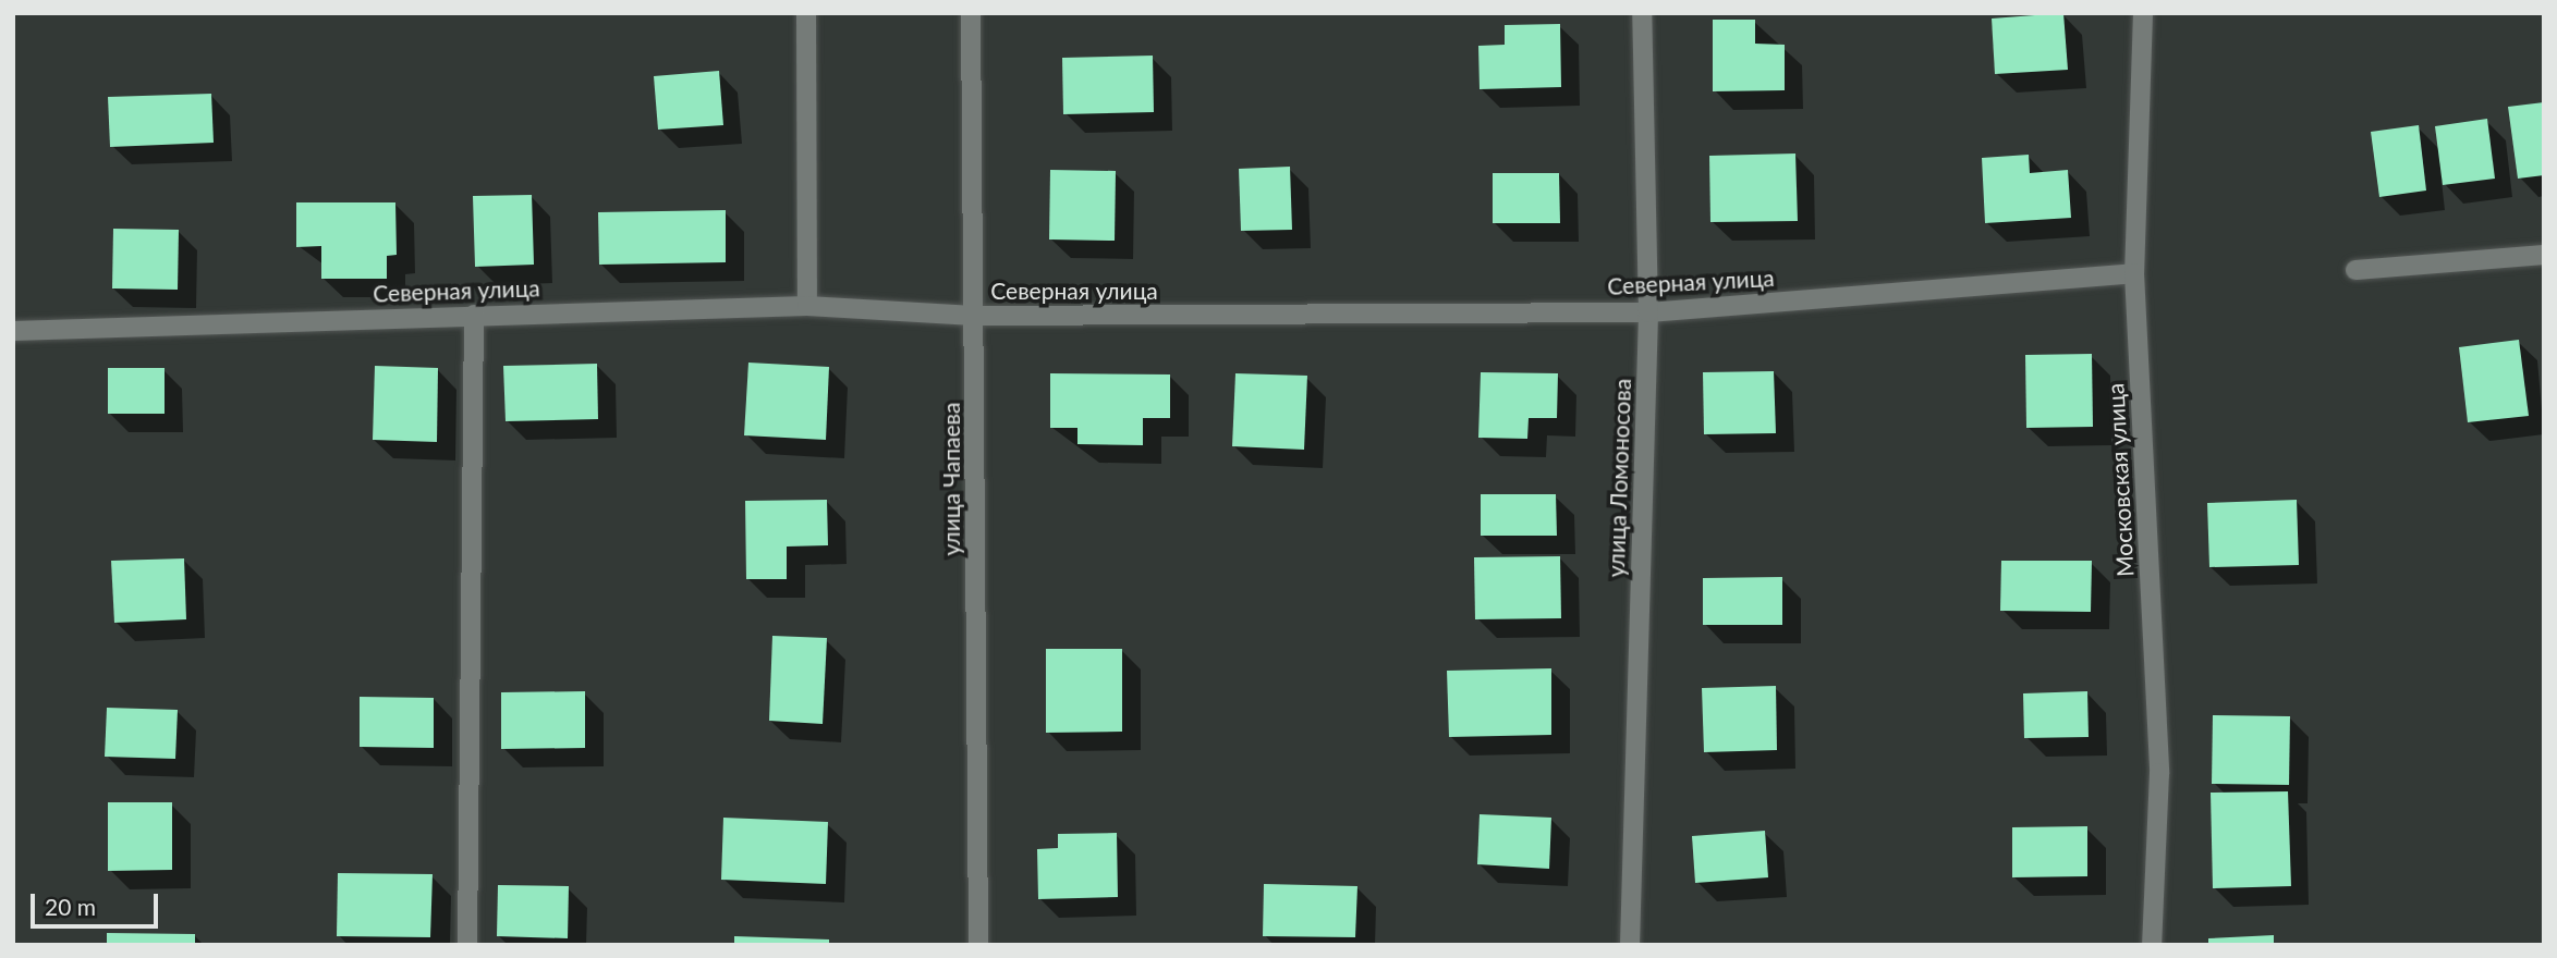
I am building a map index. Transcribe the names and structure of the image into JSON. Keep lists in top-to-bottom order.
{
  "streets": {
    "street": [
      "Северная улица",
      "улица Ломоносова",
      "улица Чапаева",
      "Московская улица"
    ]
  },
  "crossings": [
    ["Северная улица", "улица Ломоносова"],
    ["Северная улица", "улица Чапаева"],
    ["Северная улица", "Московская улица"]
  ],
  "scale_bar": "20 m"
}
